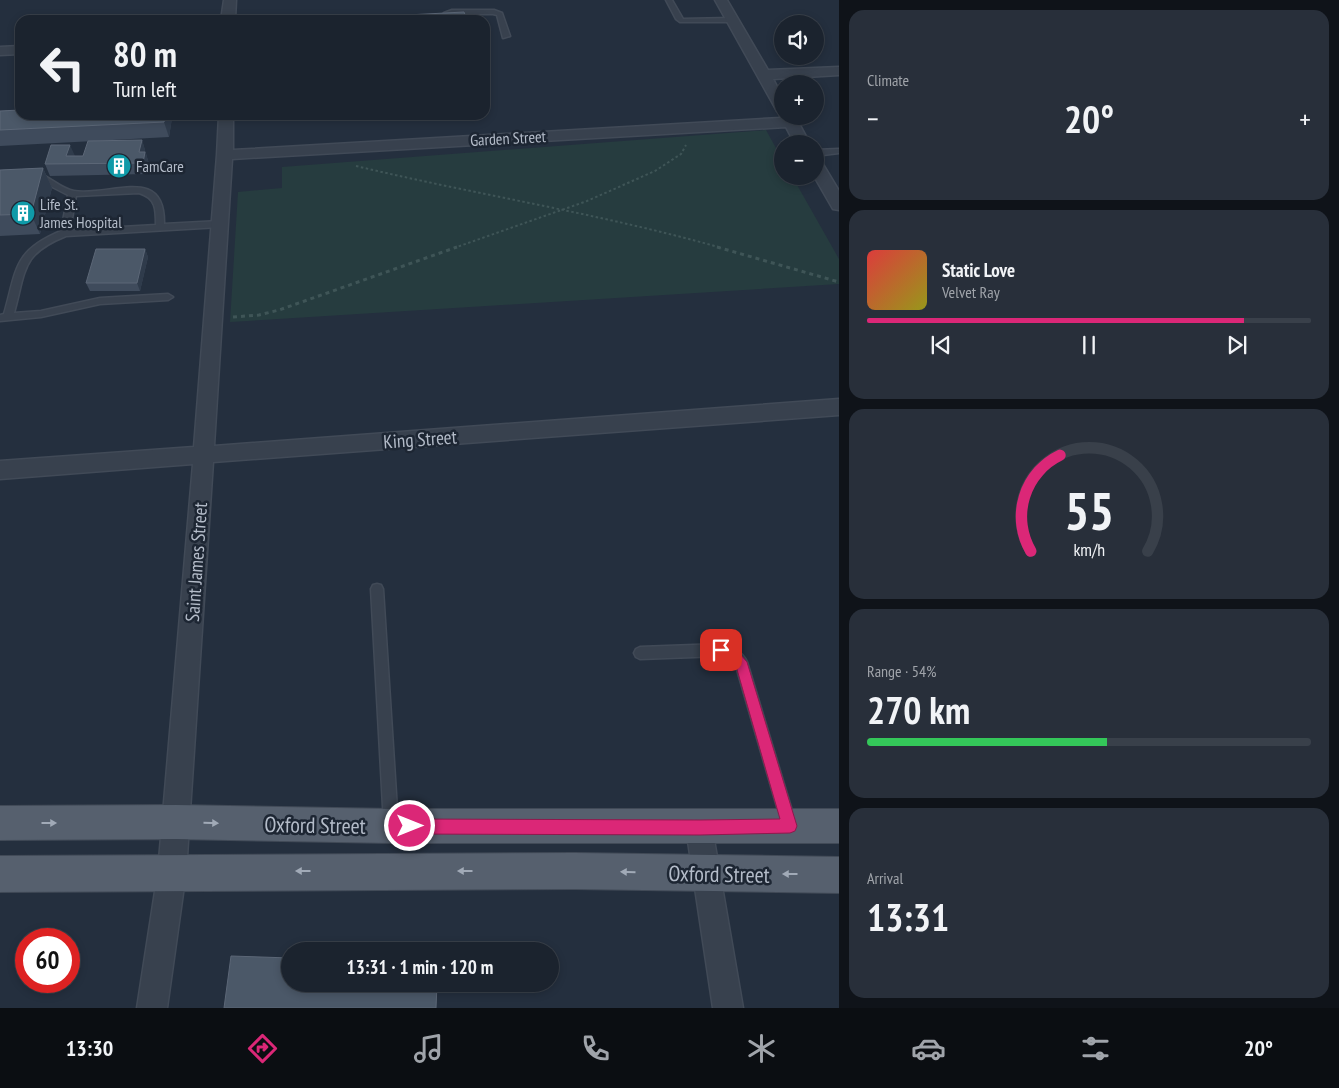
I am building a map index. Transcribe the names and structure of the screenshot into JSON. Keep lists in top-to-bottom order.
{
  "streets": {
    "main road": ["Oxford Street"],
    "street": ["Garden Street", "King Street", "Saint James Street"]
  },
  "crossings": [
    ["Garden Street", "Saint James Street"],
    ["King Street", "Saint James Street"],
    ["Saint James Street", "Oxford Street"]
  ],
  "places": {
    "building": ["FamCare", "Life St. James Hospital"]
  },
  "page": {
    "tile": [
      "Climate",
      ["Range · 54%", "270 km"],
      ["Arrival", "13:31"]
    ],
    "map_buttons": ["+", "−"],
    "turn": ["80 m", "Turn left"],
    "heat": ["−", "20°", "+"],
    "song": ["Static Love", "Velvet Ray"],
    "limit": "60",
    "trip": "13:31 · 1 min · 120 m",
    "tabs": ["13:30", "20°"],
    "gauge": ["55", "km/h"]
  }
}
